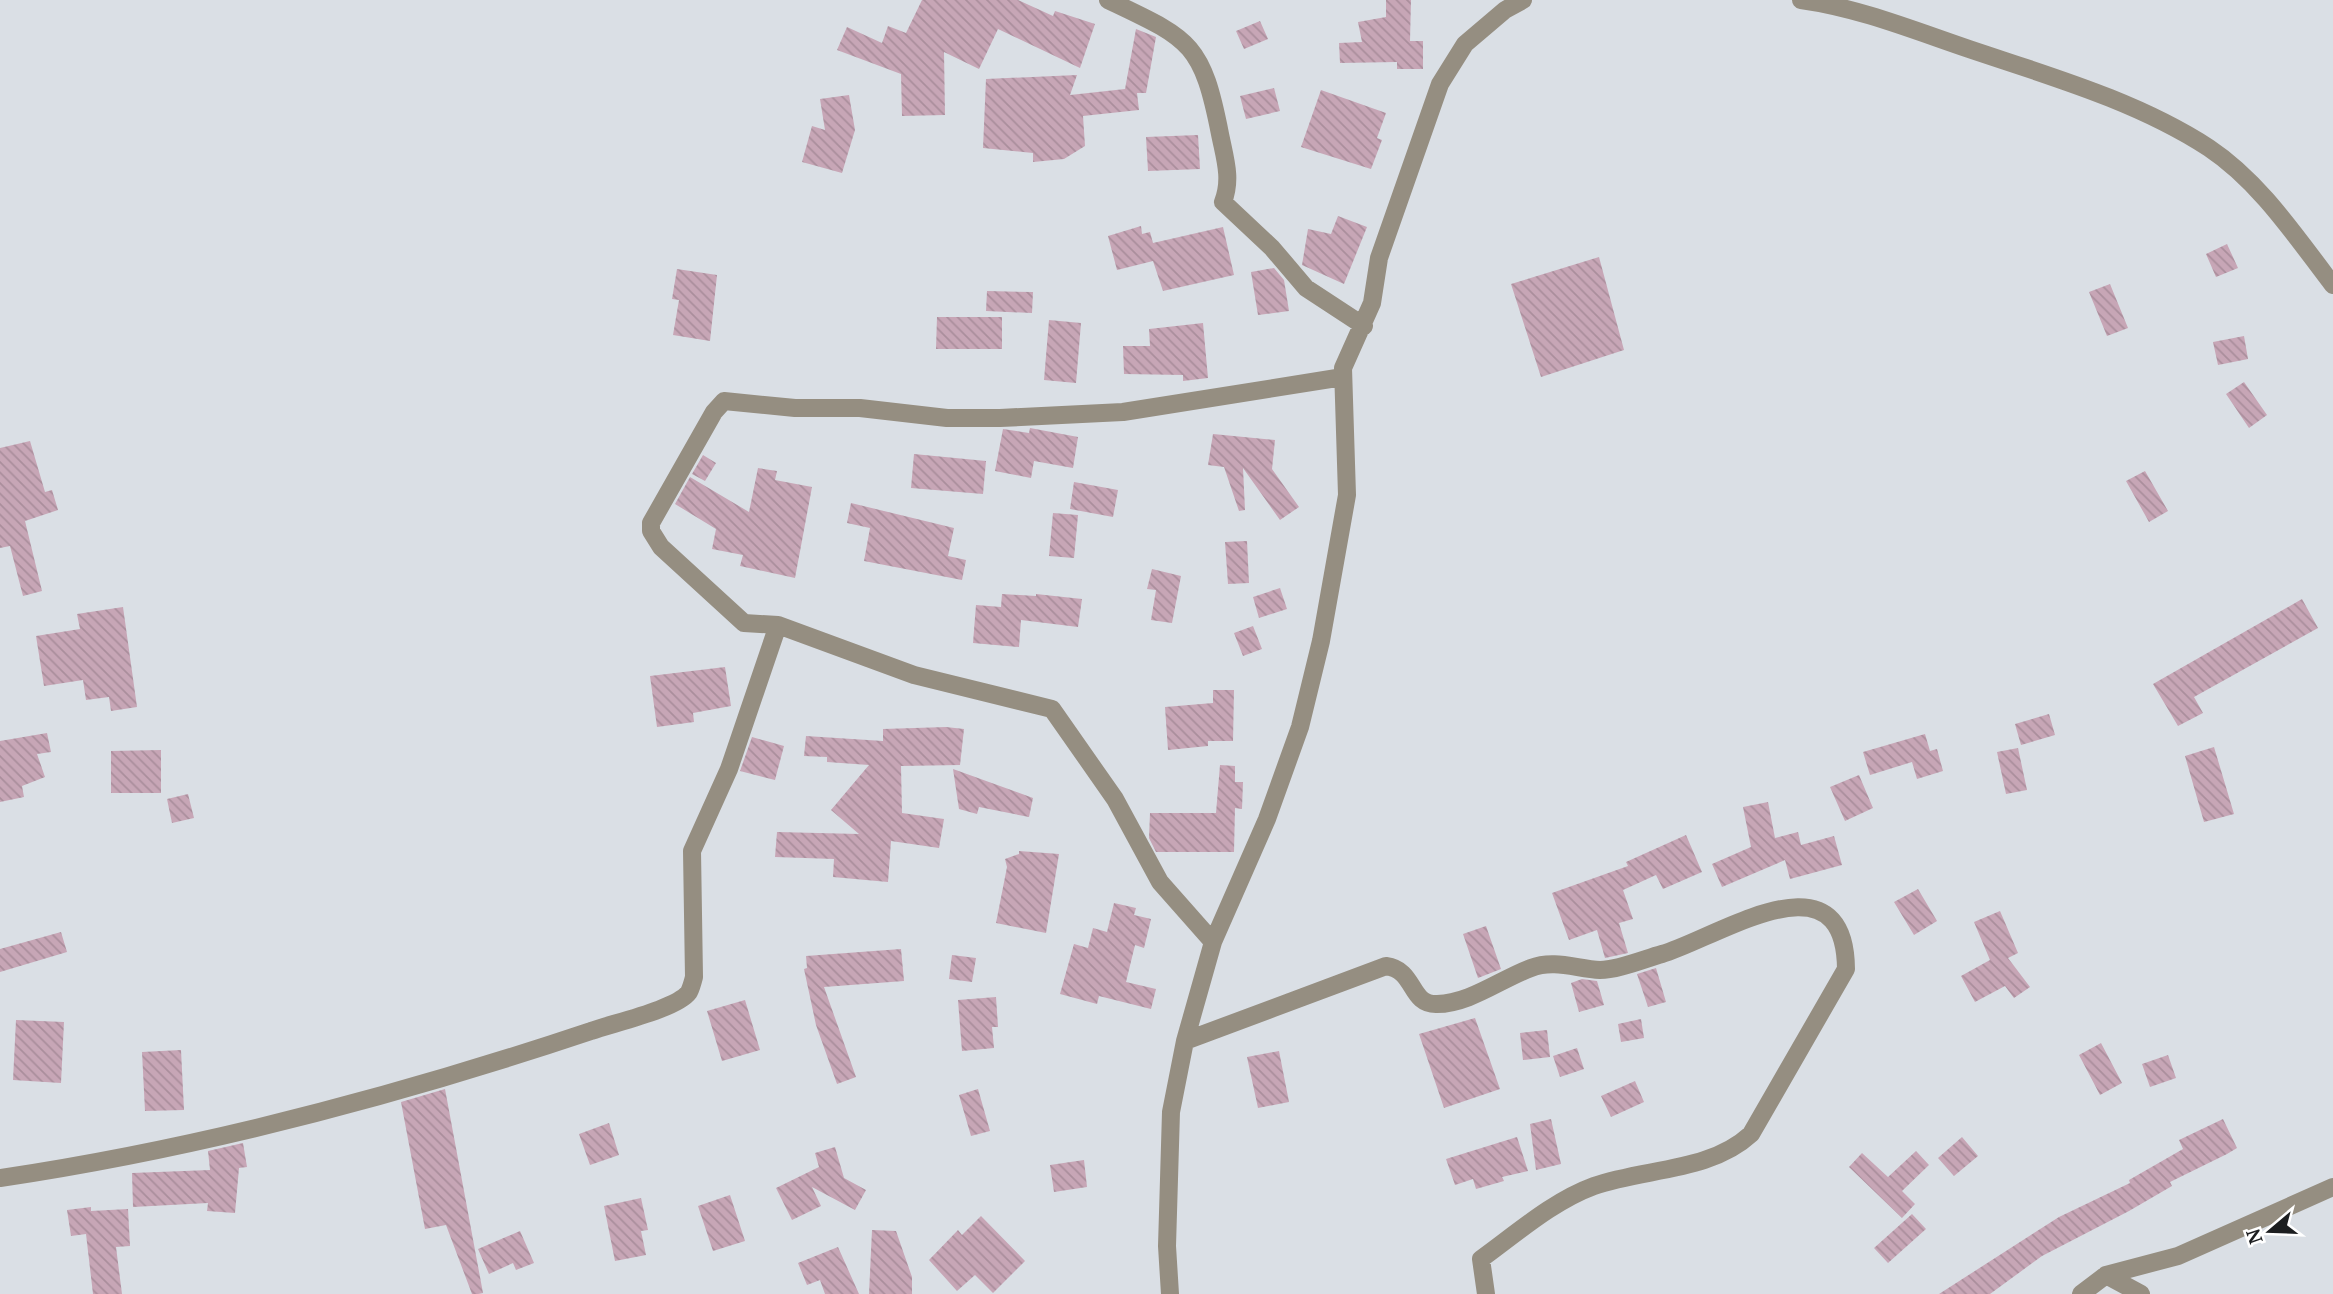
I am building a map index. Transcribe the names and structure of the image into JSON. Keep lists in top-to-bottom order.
{
  "north": "left"
}
